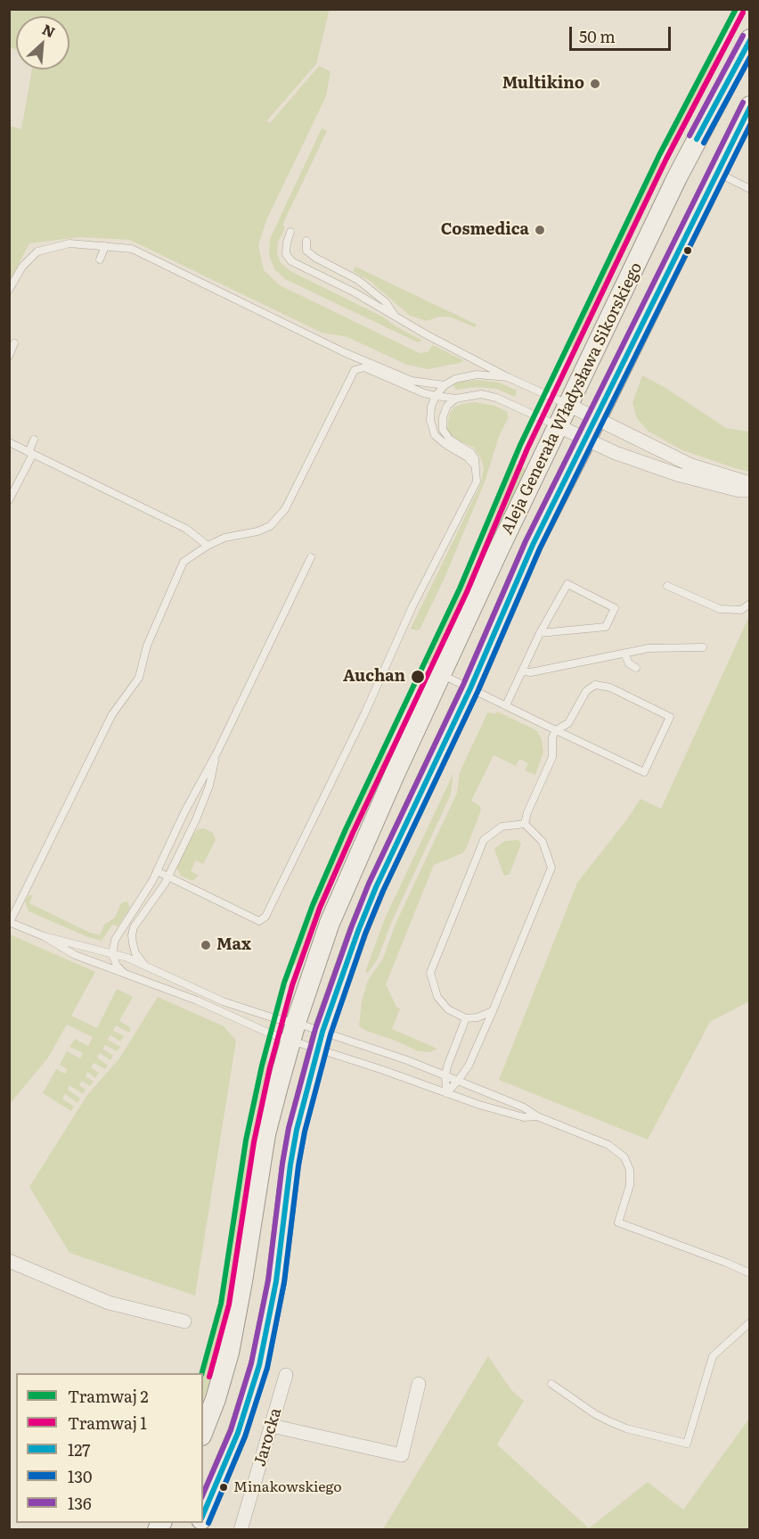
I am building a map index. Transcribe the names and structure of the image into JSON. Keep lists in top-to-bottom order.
{
  "streets": {
    "main road": ["Aleja Generała Władysława Sikorskiego"],
    "street": ["Jarocka"]
  },
  "places": [
    "Multikino",
    "Cosmedica",
    "Auchan",
    "Max",
    "Minakowskiego"
  ],
  "lines": [
    "tram line 2",
    "tram line 1",
    "transit line 136",
    "transit line 127",
    "transit line 130"
  ],
  "legend": [
    "Tramwaj 2",
    "Tramwaj 1",
    "127",
    "130",
    "136"
  ],
  "scale_bar": "50 m",
  "north": "top right"
}
